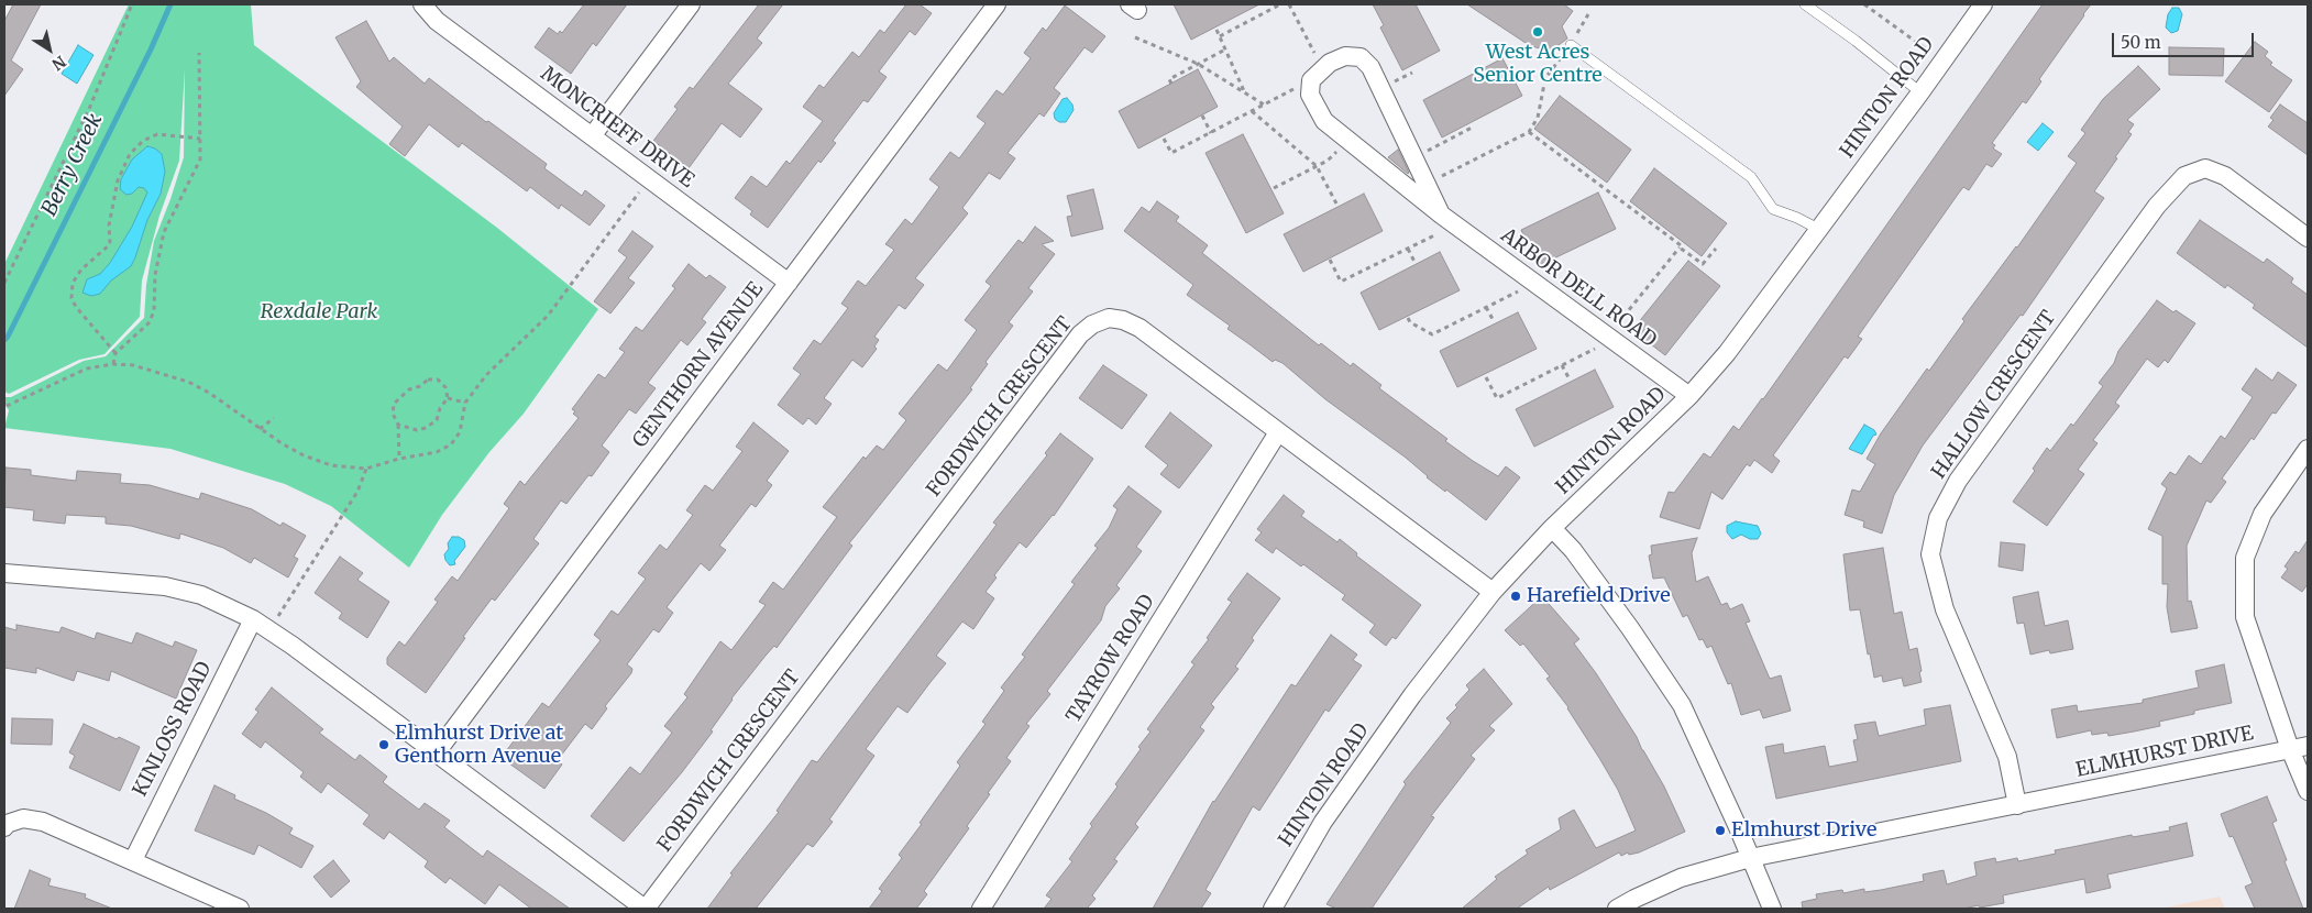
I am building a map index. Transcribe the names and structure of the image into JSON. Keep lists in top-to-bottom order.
{
  "streets": {
    "street": [
      "HINTON ROAD",
      "MONCRIEFF DRIVE",
      "ARBOR DELL ROAD",
      "GENTHORN AVENUE",
      "HALLOW CRESCENT",
      "FORDWICH CRESCENT",
      "TAYROW ROAD",
      "KINLOSS ROAD",
      "ELMHURST DRIVE"
    ]
  },
  "crossings": [
    ["HINTON ROAD", "ARBOR DELL ROAD"],
    ["HINTON ROAD", "FORDWICH CRESCENT"],
    ["MONCRIEFF DRIVE", "GENTHORN AVENUE"],
    ["HALLOW CRESCENT", "ELMHURST DRIVE"],
    ["FORDWICH CRESCENT", "TAYROW ROAD"]
  ],
  "water": ["Berry Creek"],
  "parks": ["Rexdale Park"],
  "places": [
    "West Acres Senior Centre",
    "Harefield Drive",
    "Elmhurst Drive at Genthorn Avenue",
    "Elmhurst Drive"
  ],
  "scale_bar": "50 m",
  "north": "bottom right"
}
